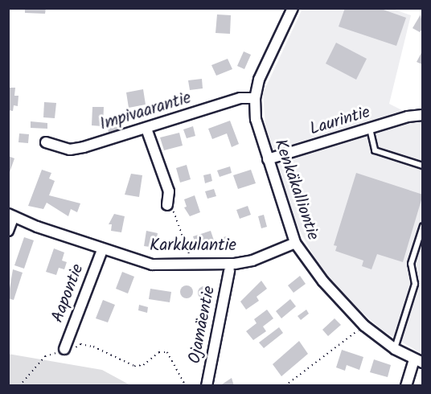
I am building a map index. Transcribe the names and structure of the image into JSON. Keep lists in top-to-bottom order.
{
  "streets": {
    "street": [
      "Impivaarantie",
      "Laurintie",
      "Kenkäkalliontie",
      "Karkkulantie",
      "Aapontie",
      "Ojamäentie"
    ]
  },
  "crossings": [
    ["Impivaarantie", "Kenkäkalliontie"],
    ["Laurintie", "Kenkäkalliontie"],
    ["Kenkäkalliontie", "Karkkulantie"],
    ["Karkkulantie", "Aapontie"]
  ]
}
